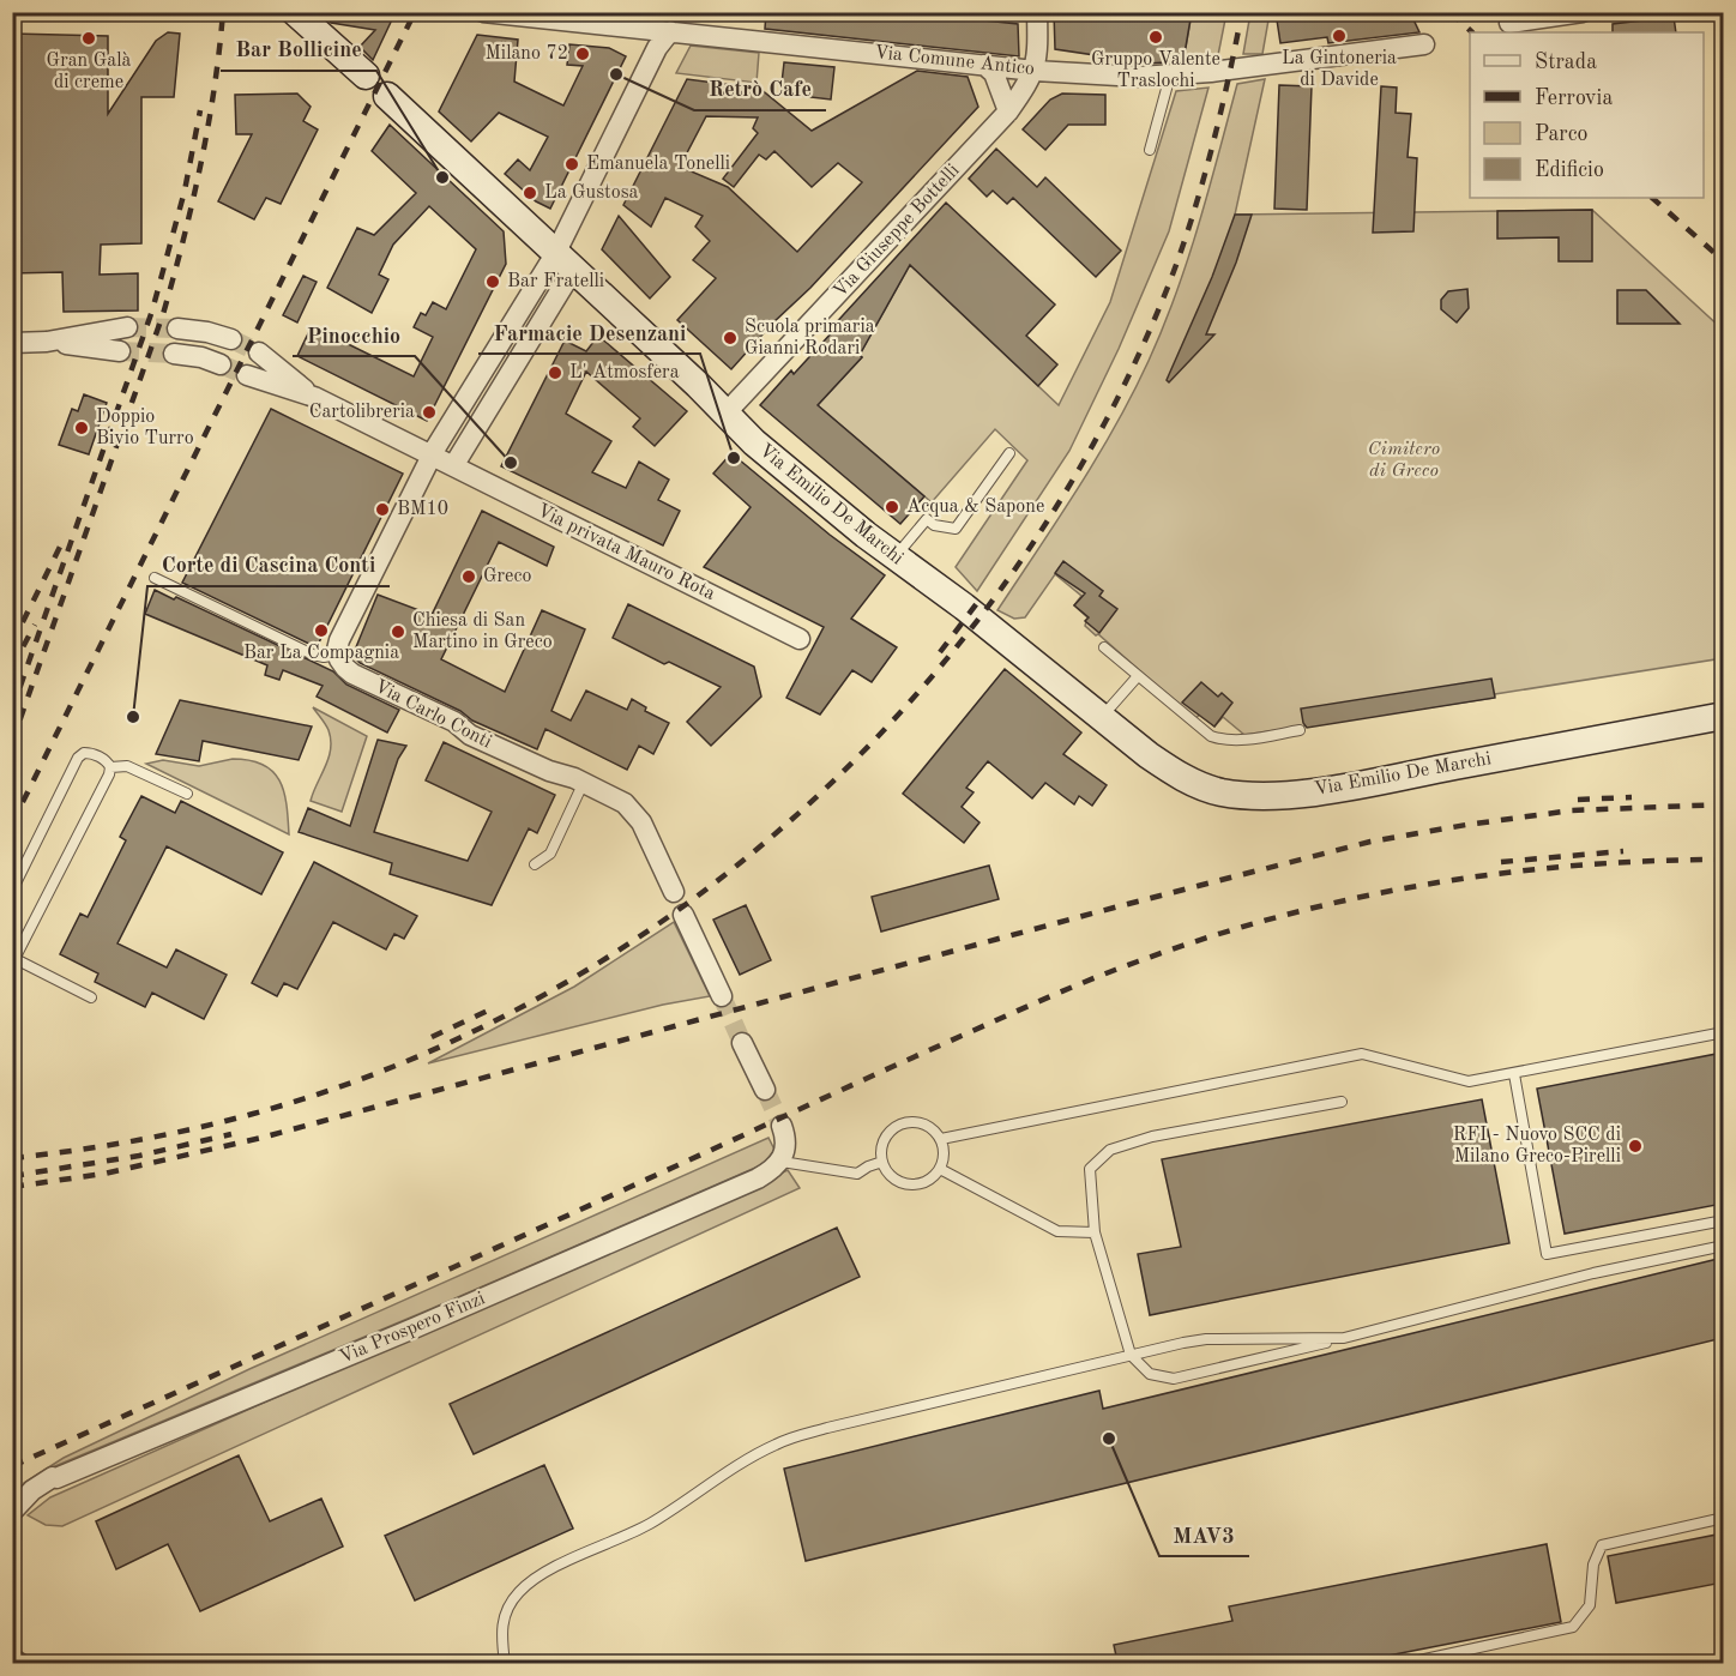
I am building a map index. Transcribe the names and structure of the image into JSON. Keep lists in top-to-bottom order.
{
  "streets": {
    "street": [
      "Via Comune Antico",
      "Via Giuseppe Bottelli",
      "Via Emilio De Marchi",
      "Via privata Mauro Rota",
      "Via Carlo Conti",
      "Via Prospero Finzi"
    ]
  },
  "crossings": [
    ["Via Comune Antico", "Via Giuseppe Bottelli"],
    ["Via Giuseppe Bottelli", "Via Emilio De Marchi"]
  ],
  "parks": ["Cimitero di Greco"],
  "places": [
    "La Gintoneria di Davide",
    "Gruppo Valente Traslochi",
    "Gran Galà di creme",
    "Milano 72",
    "Retrò Cafe",
    "Emanuela Tonelli",
    "Bar Bollicine",
    "La Gustosa",
    "Bar Fratelli",
    "Scuola primaria Gianni Rodari",
    "L' Atmosfera",
    "Cartolibreria",
    "Doppio Bivio Turro",
    "Farmacie Desenzani",
    "Pinocchio",
    "Acqua & Sapone",
    "BM10",
    "Greco",
    "Bar La Compagnia",
    "Chiesa di San Martino in Greco",
    "Corte di Cascina Conti",
    "RFI - Nuovo SCC di Milano Greco-Pirelli",
    "MAV3"
  ],
  "legend": [
    "Strada",
    "Ferrovia",
    "Parco",
    "Edificio"
  ]
}
